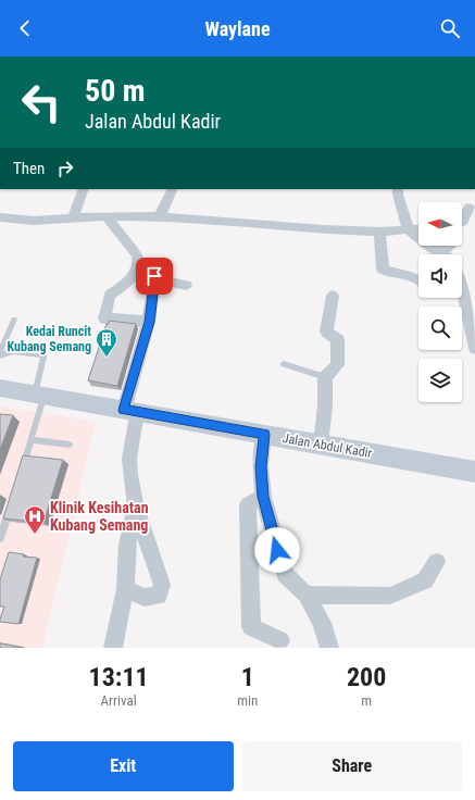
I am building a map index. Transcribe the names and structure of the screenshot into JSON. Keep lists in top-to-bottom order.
{
  "streets": {
    "main road": ["Jalan Abdul Kadir"]
  },
  "places": {
    "building": ["Kedai Runcit Kubang Semang"],
    "hospital": ["Klinik Kesihatan Kubang Semang"]
  },
  "north": "left",
  "page": {
    "header": "Waylane",
    "turn": ["50 m", "Jalan Abdul Kadir"],
    "then": "Then",
    "eta": [
      "13:11",
      "Arrival",
      "1",
      "min",
      "200",
      "m"
    ],
    "buttons": ["Exit", "Share"]
  }
}
